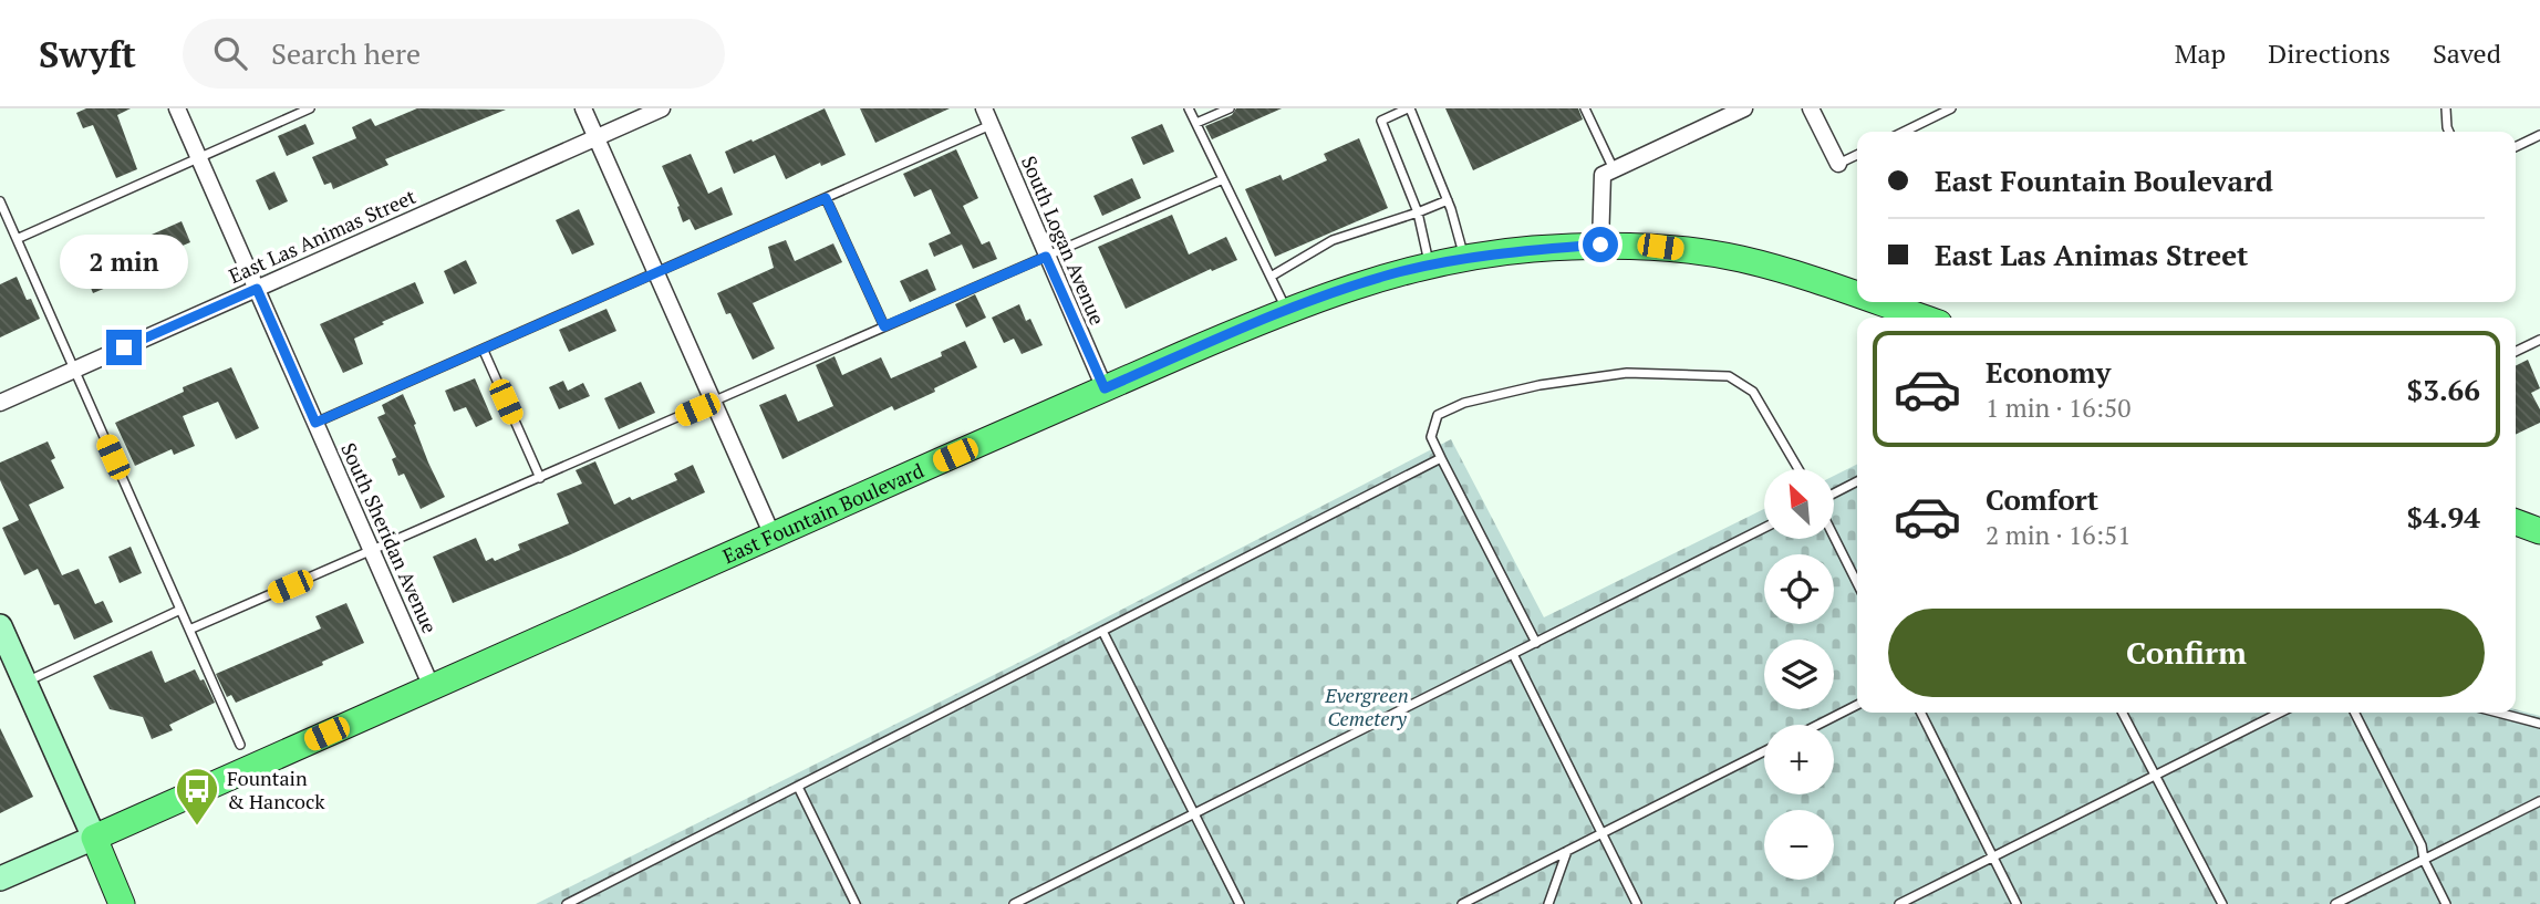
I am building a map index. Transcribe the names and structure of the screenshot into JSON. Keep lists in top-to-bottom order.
{
  "streets": {
    "main road": ["East Fountain Boulevard"],
    "street": ["East Las Animas Street", "South Logan Avenue", "South Sheridan Avenue"]
  },
  "crossings": [
    ["East Las Animas Street", "South Sheridan Avenue"],
    ["South Logan Avenue", "East Fountain Boulevard"],
    ["East Fountain Boulevard", "South Sheridan Avenue"]
  ],
  "parks": ["Evergreen Cemetery"],
  "places": {
    "bus stop": ["Fountain & Hancock"]
  },
  "north": "top left",
  "page": {
    "header": "Swyft",
    "search": "Search here",
    "nav": ["Map", "Directions", "Saved"],
    "banner": ["East Fountain Boulevard", "East Las Animas Street"],
    "bubble": "2 min",
    "list": [
      {
        "name": "Economy",
        "note": "1 min · 16:50",
        "value": "$3.66"
      },
      {
        "name": "Comfort",
        "note": "2 min · 16:51",
        "value": "$4.94"
      }
    ],
    "map_buttons": ["+", "−"],
    "buttons": "Confirm"
  }
}
